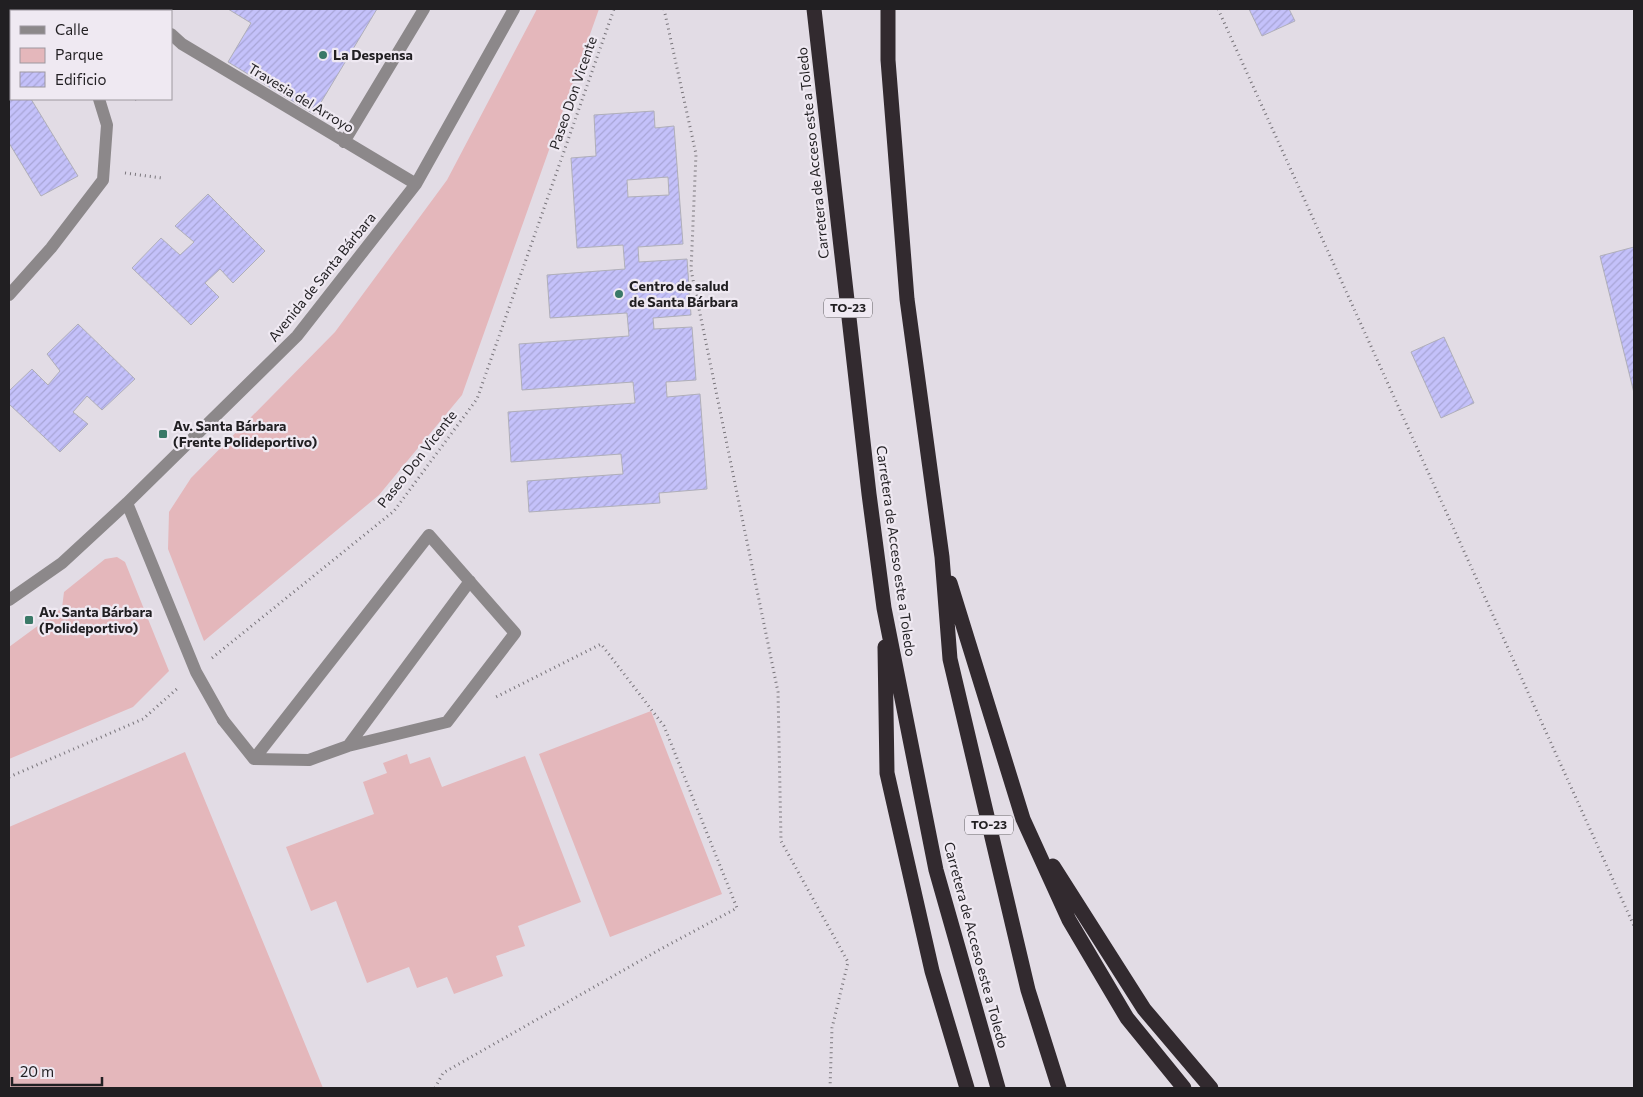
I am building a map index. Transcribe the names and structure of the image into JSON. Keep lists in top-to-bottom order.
{
  "streets": {
    "highway": ["Carretera de Acceso este a Toledo", "TO-23"],
    "street": ["Travesia del Arroyo", "Avenida de Santa Bárbara"],
    "path": ["Paseo Don Vicente"]
  },
  "crossings": [
    ["Travesia del Arroyo", "Avenida de Santa Bárbara"]
  ],
  "places": {
    "other": ["La Despensa", "Centro de salud de Santa Bárbara"],
    "transit": ["Av. Santa Bárbara (Frente Polideportivo)", "Av. Santa Bárbara (Polideportivo)"]
  },
  "legend": ["Calle", "Parque", "Edificio"],
  "scale_bar": "20 m"
}
